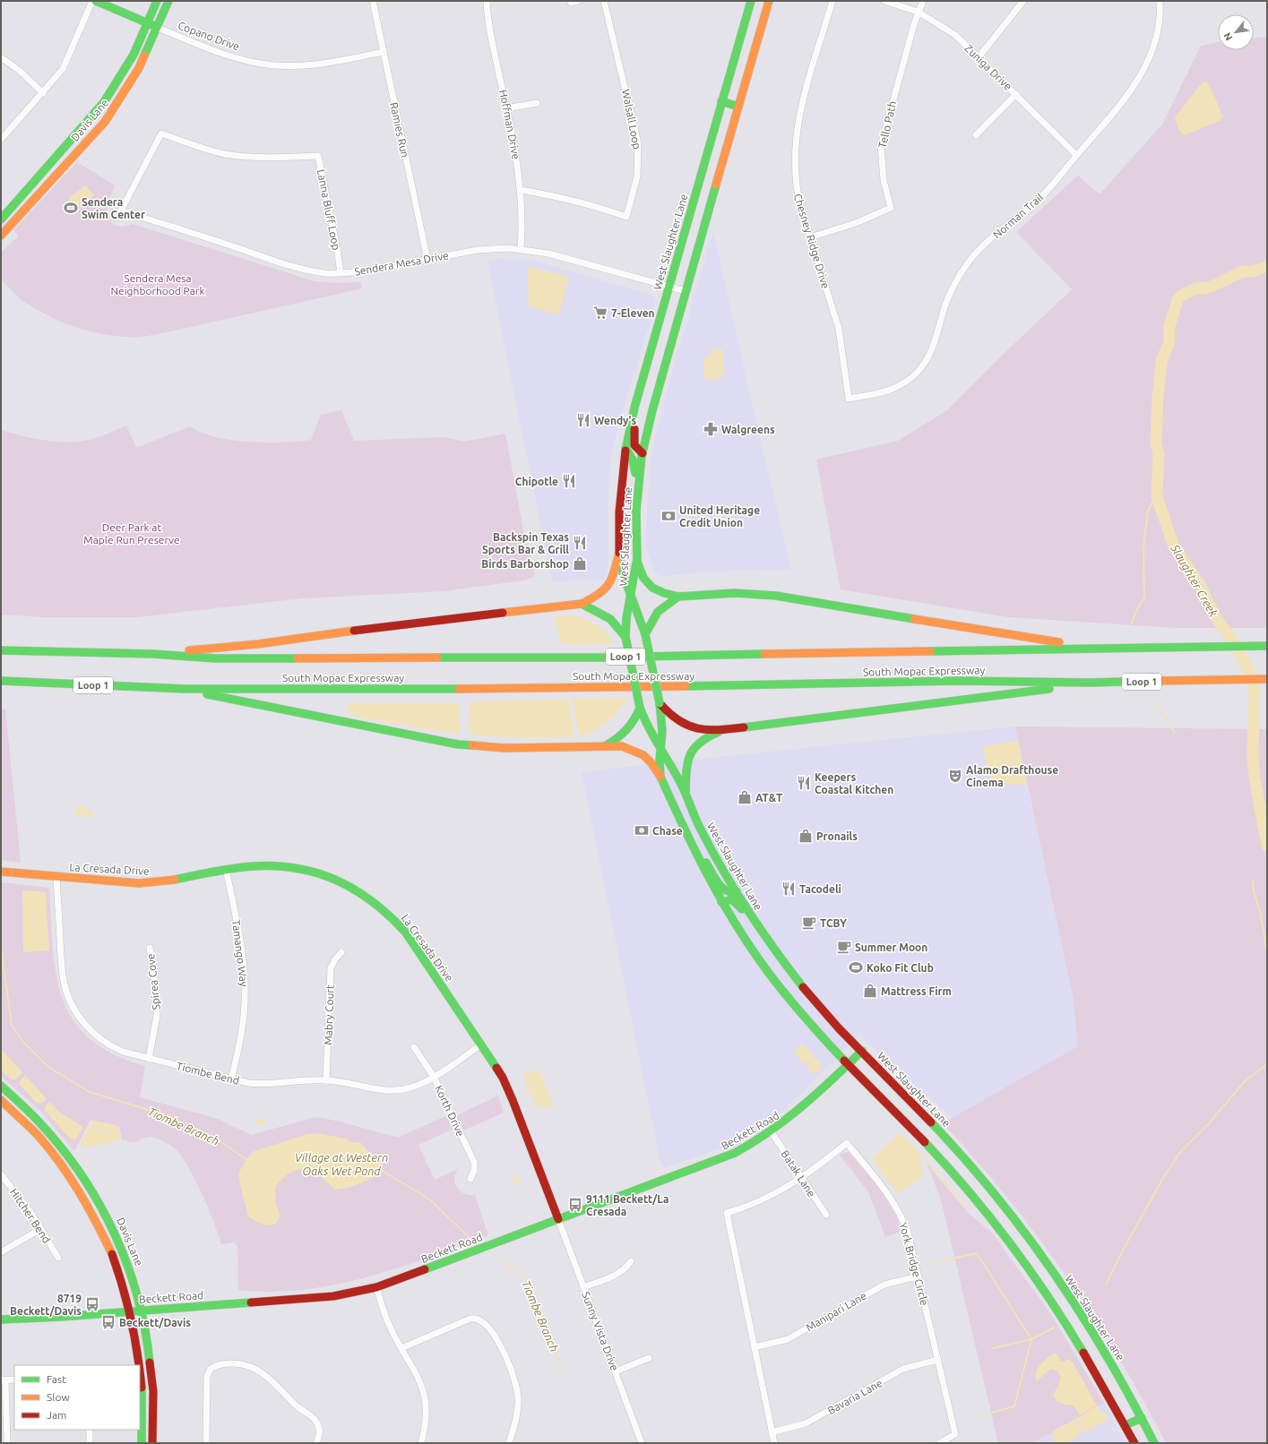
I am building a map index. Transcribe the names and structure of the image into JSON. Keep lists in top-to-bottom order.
{
  "streets": {
    "main road": [
      "Copano Drive",
      "Davis Lane",
      "West Slaughter Lane",
      "Loop 1",
      "South Mopac Expressway",
      "La Cresada Drive",
      "Beckett Road"
    ],
    "street": [
      "Zuniga Drive",
      "Walsall Loop",
      "Hoffman Drive",
      "Tello Path",
      "Ramies Run",
      "Lanna Bluff Loop",
      "Norman Trail",
      "Chesney Ridge Drive",
      "Sendera Mesa Drive",
      "Tamango Way",
      "Spirea Cove",
      "Mabry Court",
      "Tiombe Bend",
      "Korth Drive",
      "Batak Lane",
      "Hitcher Bend",
      "York Bridge Circle",
      "Manipari Lane",
      "Sunny Vista Drive",
      "Bavaria Lane"
    ]
  },
  "crossings": [
    ["Copano Drive", "Davis Lane"],
    ["Copano Drive", "Ramies Run"],
    ["Zuniga Drive", "Tello Path"],
    ["Zuniga Drive", "Norman Trail"],
    ["Walsall Loop", "Hoffman Drive"],
    ["Davis Lane", "Beckett Road"],
    ["Hoffman Drive", "Sendera Mesa Drive"],
    ["Tello Path", "Chesney Ridge Drive"],
    ["Ramies Run", "Sendera Mesa Drive"],
    ["Lanna Bluff Loop", "Sendera Mesa Drive"],
    ["Norman Trail", "Chesney Ridge Drive"],
    ["West Slaughter Lane", "Sendera Mesa Drive"],
    ["West Slaughter Lane", "Beckett Road"],
    ["La Cresada Drive", "Tamango Way"],
    ["La Cresada Drive", "Tiombe Bend"],
    ["La Cresada Drive", "Beckett Road"],
    ["La Cresada Drive", "Sunny Vista Drive"],
    ["Tamango Way", "Tiombe Bend"],
    ["Spirea Cove", "Tiombe Bend"],
    ["Mabry Court", "Tiombe Bend"],
    ["Tiombe Bend", "Korth Drive"],
    ["Beckett Road", "Batak Lane"],
    ["Beckett Road", "Sunny Vista Drive"],
    ["Batak Lane", "York Bridge Circle"],
    ["York Bridge Circle", "Manipari Lane"],
    ["York Bridge Circle", "Bavaria Lane"]
  ],
  "water": ["Slaughter Creek", "Tiombe Branch", "Village at Western Oaks Wet Pond"],
  "parks": ["Sendera Mesa Neighborhood Park", "Deer Park at Maple Run Preserve"],
  "places": {
    "sports": ["Sendera Swim Center", "Koko Fit Club"],
    "supermarket": ["7-Eleven"],
    "restaurant": [
      "Wendy's",
      "Chipotle",
      "Backspin Texas Sports Bar & Grill",
      "Keepers Coastal Kitchen",
      "Tacodeli"
    ],
    "pharmacy": ["Walgreens"],
    "bank": ["United Heritage Credit Union", "Chase"],
    "shop": [
      "Birds Barborshop",
      "AT&T",
      "Pronails",
      "Mattress Firm"
    ],
    "theatre": ["Alamo Drafthouse Cinema"],
    "cafe": ["TCBY", "Summer Moon"],
    "bus stop": ["9111 Beckett/La Cresada", "8719 Beckett/Davis", "Beckett/Davis"]
  },
  "legend": ["Fast", "Slow", "Jam"],
  "north": "bottom left"
}
